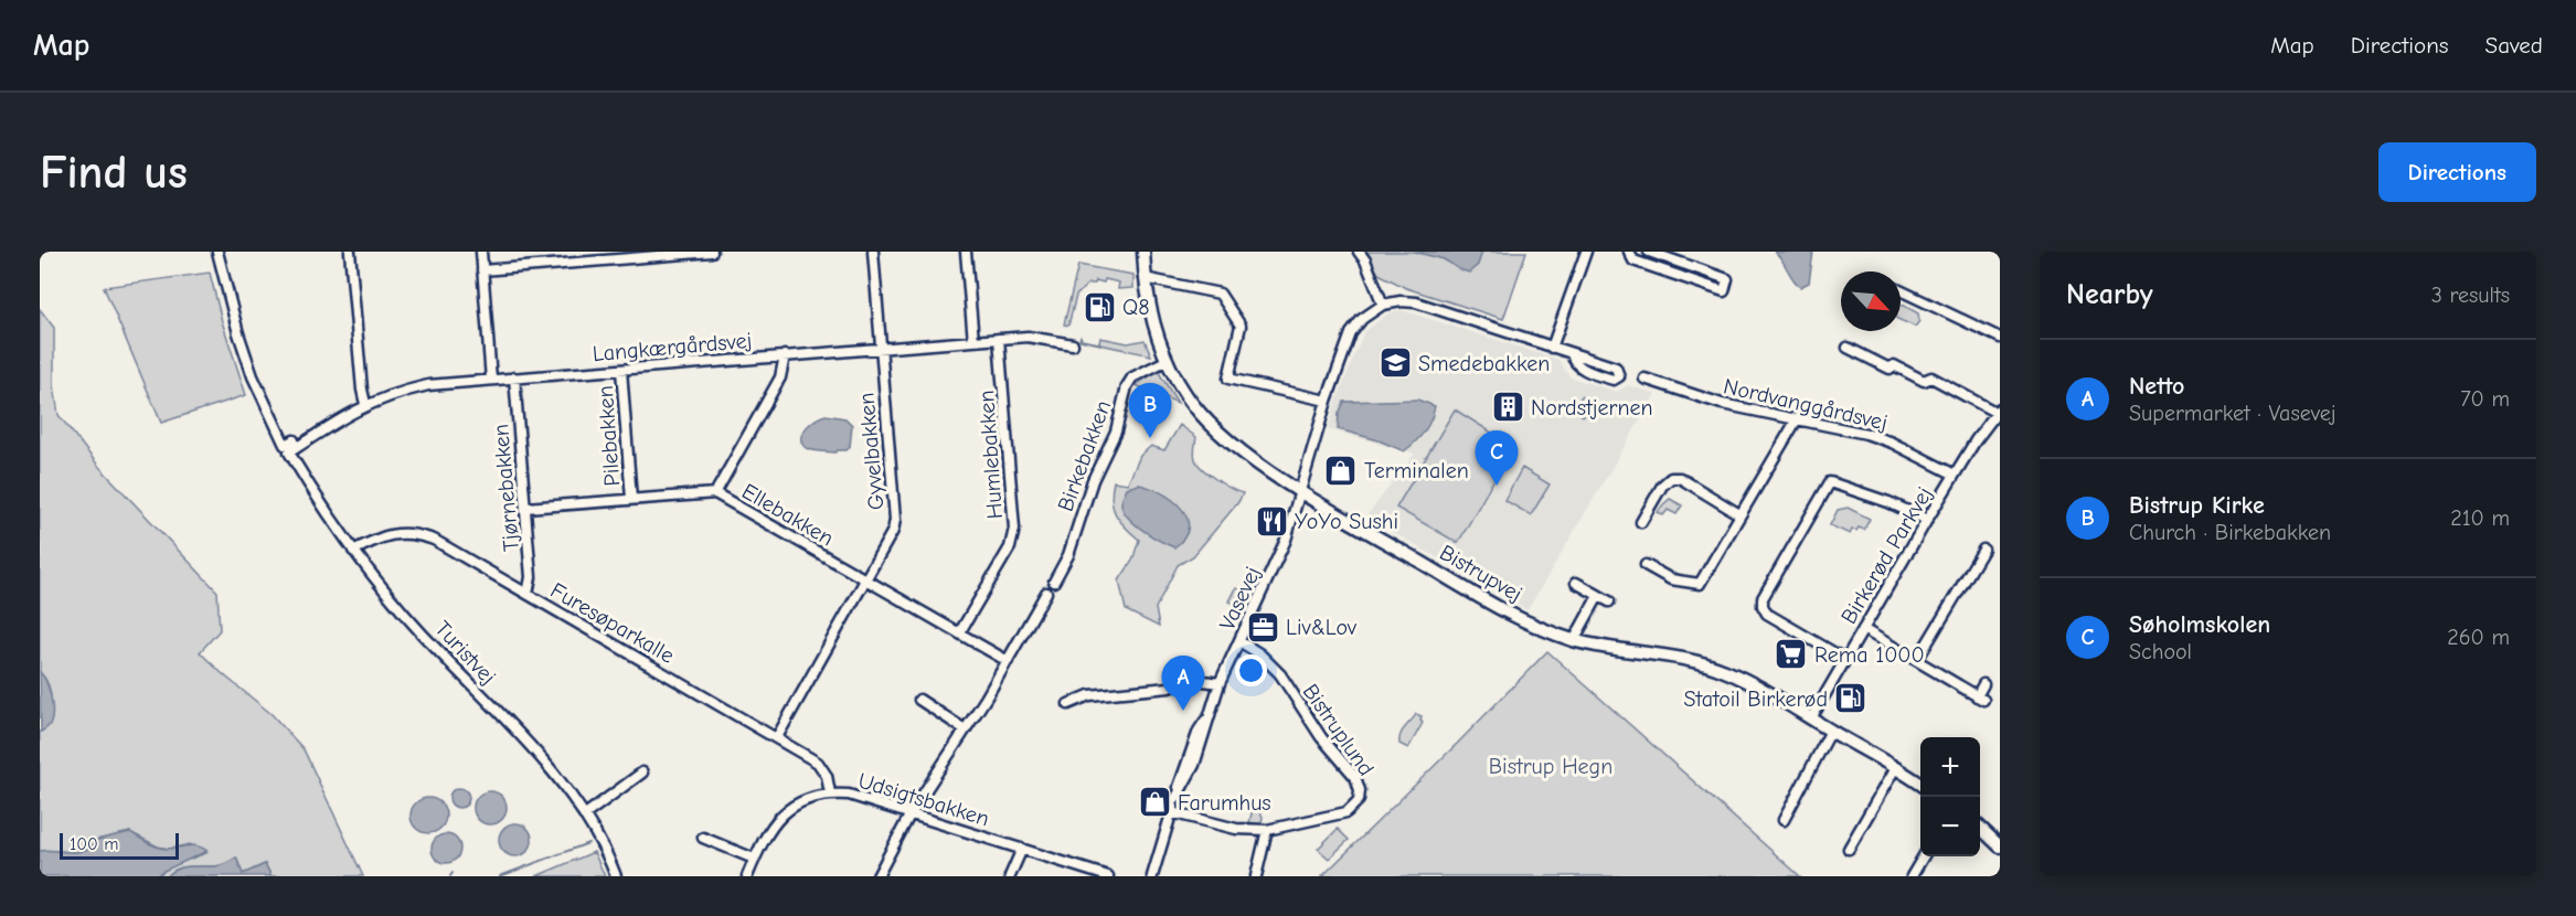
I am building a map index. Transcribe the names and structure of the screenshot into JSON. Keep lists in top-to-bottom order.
{
  "streets": {
    "main road": ["Bistrupvej"],
    "street": [
      "Langkærgårdsvej",
      "Nordvanggårdsvej",
      "Pilebakken",
      "Gyvelbakken",
      "Humlebakken",
      "Birkebakken",
      "Tjørnebakken",
      "Ellebakken",
      "Birkerød Parkvej",
      "Vasevej",
      "Furesøparkalle",
      "Turistvej",
      "Bistruplund",
      "Udsigtsbakken"
    ]
  },
  "crossings": [
    ["Langkærgårdsvej", "Pilebakken"],
    ["Langkærgårdsvej", "Gyvelbakken"],
    ["Langkærgårdsvej", "Humlebakken"],
    ["Langkærgårdsvej", "Tjørnebakken"],
    ["Langkærgårdsvej", "Turistvej"],
    ["Nordvanggårdsvej", "Birkerød Parkvej"],
    ["Pilebakken", "Ellebakken"],
    ["Gyvelbakken", "Ellebakken"],
    ["Gyvelbakken", "Furesøparkalle"],
    ["Humlebakken", "Ellebakken"],
    ["Birkebakken", "Bistrupvej"],
    ["Tjørnebakken", "Ellebakken"],
    ["Tjørnebakken", "Furesøparkalle"],
    ["Birkerød Parkvej", "Bistrupvej"],
    ["Bistrupvej", "Vasevej"],
    ["Vasevej", "Bistruplund"],
    ["Furesøparkalle", "Turistvej"],
    ["Furesøparkalle", "Udsigtsbakken"]
  ],
  "parks": ["Bistrup Hegn"],
  "places": {
    "fuel station": ["Q8", "Statoil Birkerød"],
    "school or university": ["Smedebakken"],
    "building": ["Nordstjernen"],
    "shop": ["Terminalen", "Farumhus"],
    "restaurant": ["YoYo Sushi"],
    "office": ["Liv&Lov"],
    "supermarket": ["Rema 1000"]
  },
  "scale_bar": "100 m",
  "north": "bottom right",
  "page": {
    "header": "Map",
    "nav": ["Map", "Directions", "Saved"],
    "buttons": "Directions",
    "title": "Find us",
    "heading": ["Nearby", "3 results"],
    "list": [
      {
        "mark": "A",
        "name": "Netto",
        "note": "Supermarket · Vasevej",
        "value": "70 m"
      },
      {
        "mark": "B",
        "name": "Bistrup Kirke",
        "note": "Church · Birkebakken",
        "value": "210 m"
      },
      {
        "mark": "C",
        "name": "Søholmskolen",
        "note": "School",
        "value": "260 m"
      }
    ],
    "pins": ["B", "C", "A"],
    "map_buttons": ["+", "−"],
    "scale": "100 m"
  }
}
